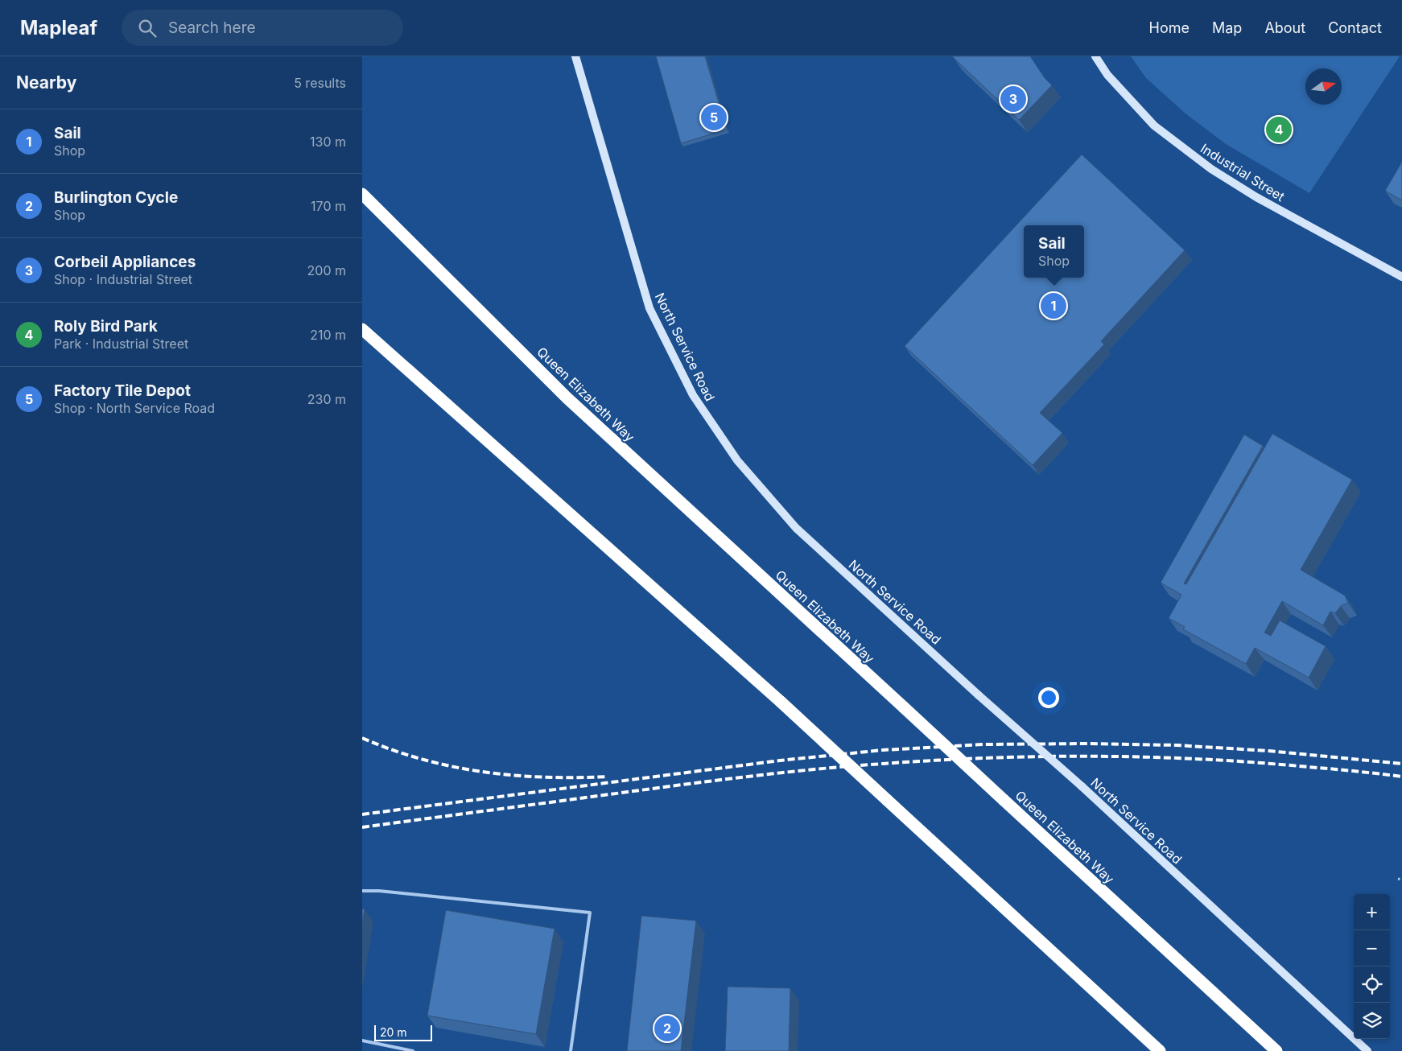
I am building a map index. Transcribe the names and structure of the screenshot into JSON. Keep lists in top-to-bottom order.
{
  "streets": {
    "highway": ["Queen Elizabeth Way"],
    "street": ["Industrial Street", "North Service Road"]
  },
  "scale_bar": "20 m",
  "north": "right",
  "page": {
    "header": "Mapleaf",
    "search": "Search here",
    "nav": [
      "Home",
      "Map",
      "About",
      "Contact"
    ],
    "heading": ["Nearby", "5 results"],
    "pins": [
      "3",
      "5",
      "4",
      "1",
      "2"
    ],
    "list": [
      {
        "mark": "1",
        "name": "Sail",
        "note": "Shop",
        "value": "130 m"
      },
      {
        "mark": "2",
        "name": "Burlington Cycle",
        "note": "Shop",
        "value": "170 m"
      },
      {
        "mark": "3",
        "name": "Corbeil Appliances",
        "note": "Shop · Industrial Street",
        "value": "200 m"
      },
      {
        "mark": "4",
        "name": "Roly Bird Park",
        "note": "Park · Industrial Street",
        "value": "210 m"
      },
      {
        "mark": "5",
        "name": "Factory Tile Depot",
        "note": "Shop · North Service Road",
        "value": "230 m"
      }
    ],
    "popup": ["Sail", "Shop"],
    "map_buttons": ["+", "−"],
    "scale": "20 m"
  }
}
